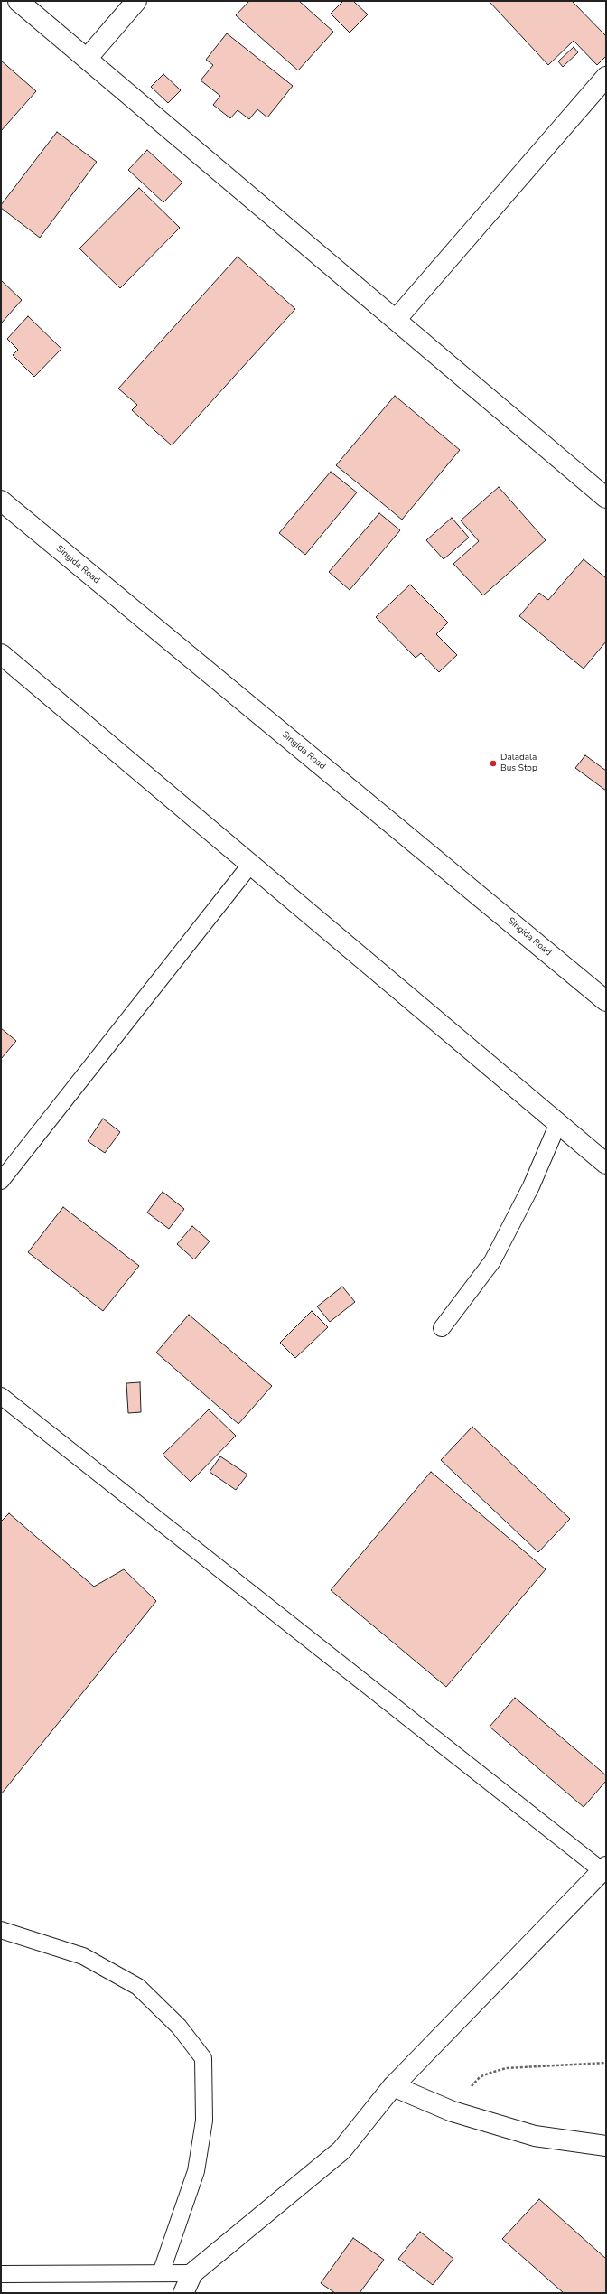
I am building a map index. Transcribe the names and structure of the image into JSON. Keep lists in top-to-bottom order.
{
  "streets": {
    "main road": ["Singida Road"]
  },
  "places": ["Daladala Bus Stop"]
}
